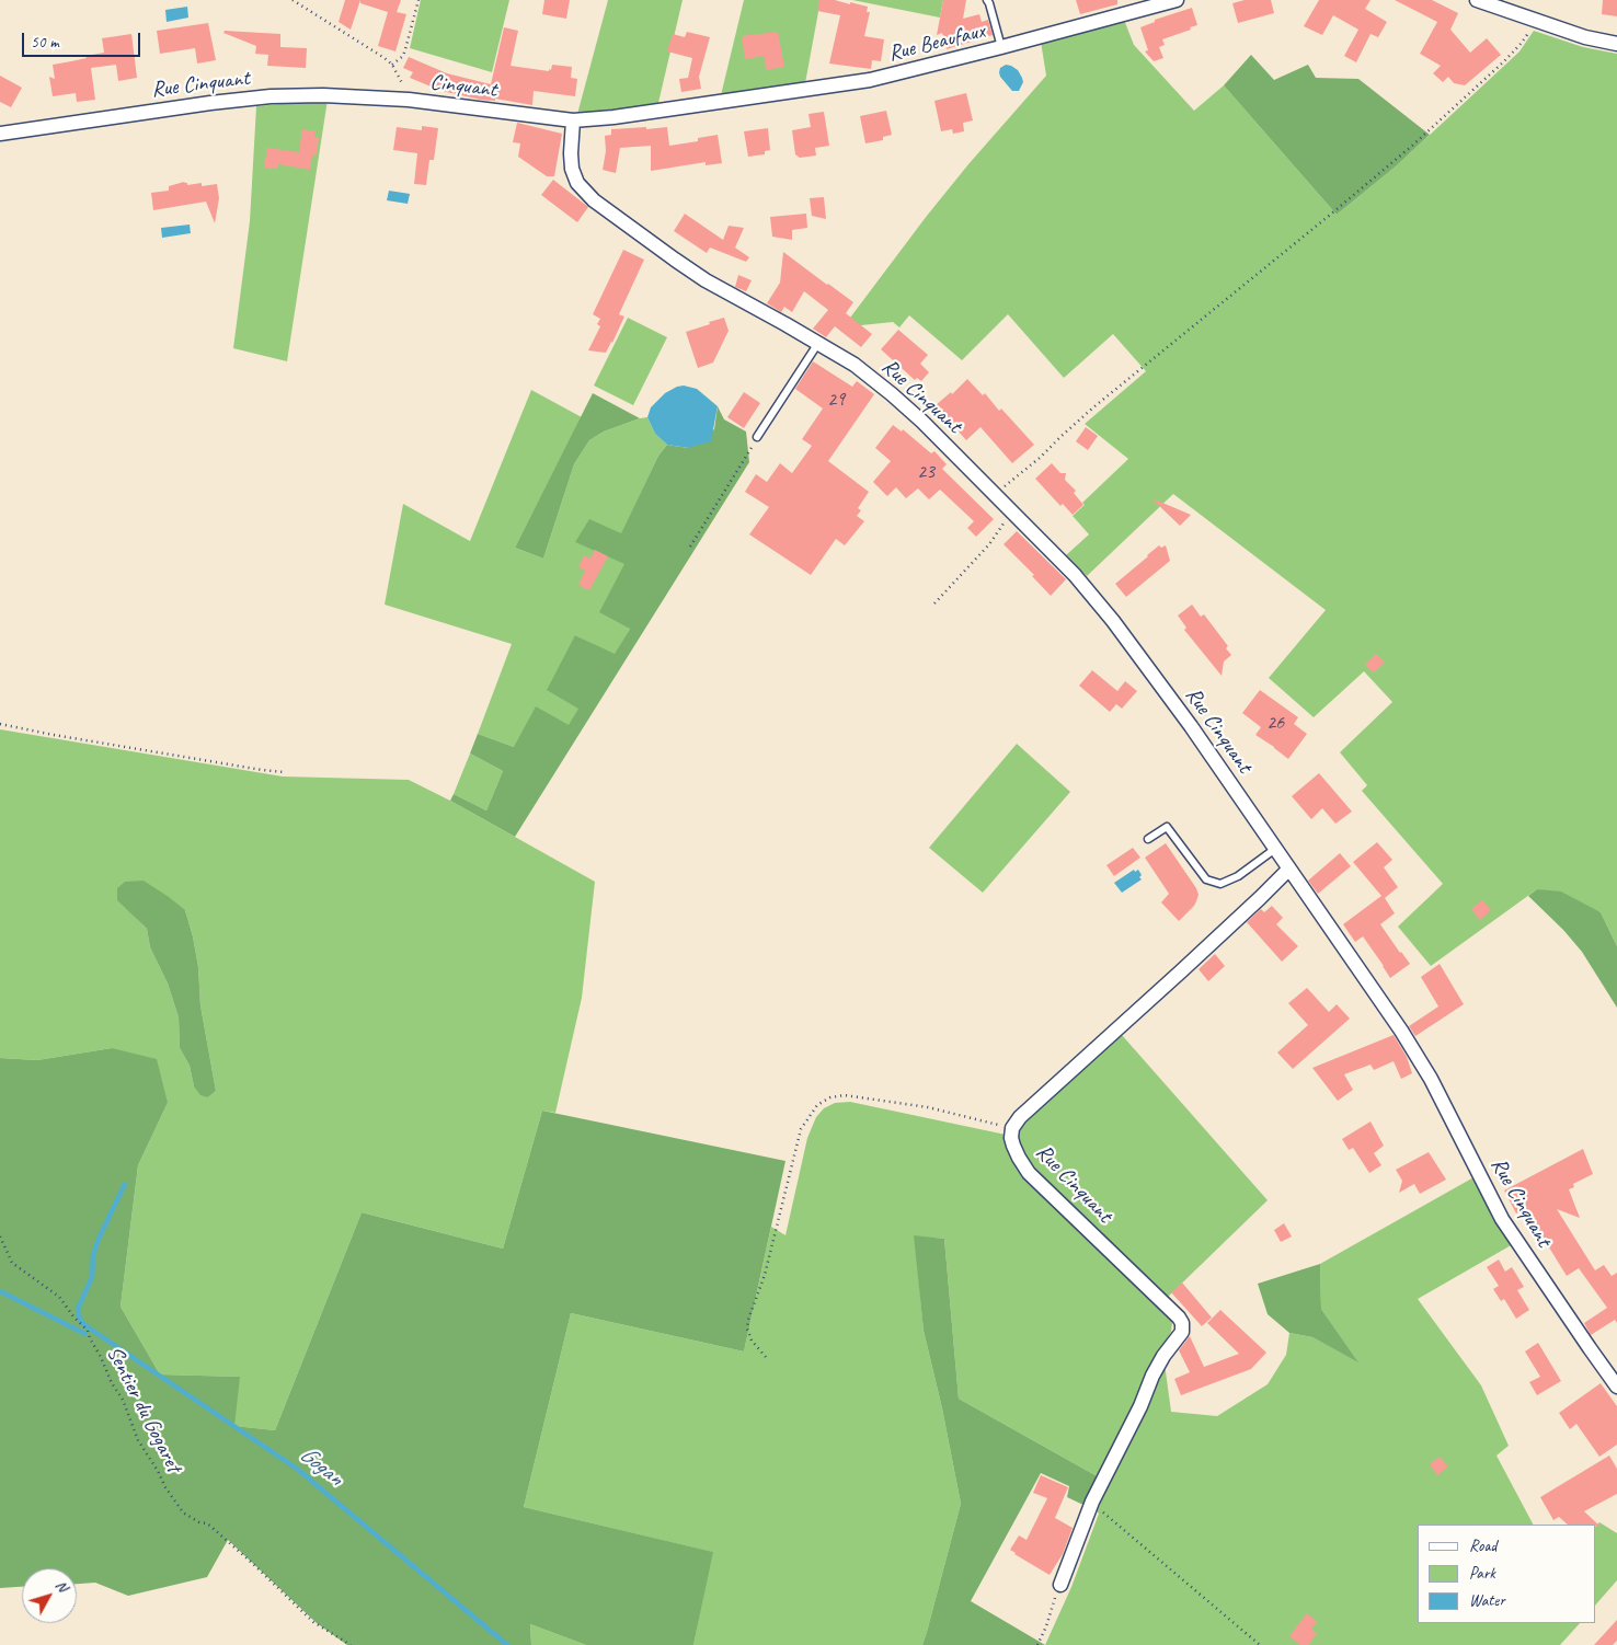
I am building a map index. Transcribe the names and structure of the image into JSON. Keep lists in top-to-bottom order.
{
  "streets": {
    "street": ["Rue Beaufaux", "Rue Cinquant", "Cinquant"],
    "path": ["Sentier du Gogaret"]
  },
  "crossings": [
    ["Rue Beaufaux", "Rue Cinquant"],
    ["Rue Beaufaux", "Cinquant"],
    ["Rue Cinquant", "Cinquant"]
  ],
  "water": ["Gogan"],
  "house_numbers": ["29", "23", "26"],
  "legend": ["Road", "Park", "Water"],
  "scale_bar": "50 m",
  "north": "top right"
}
